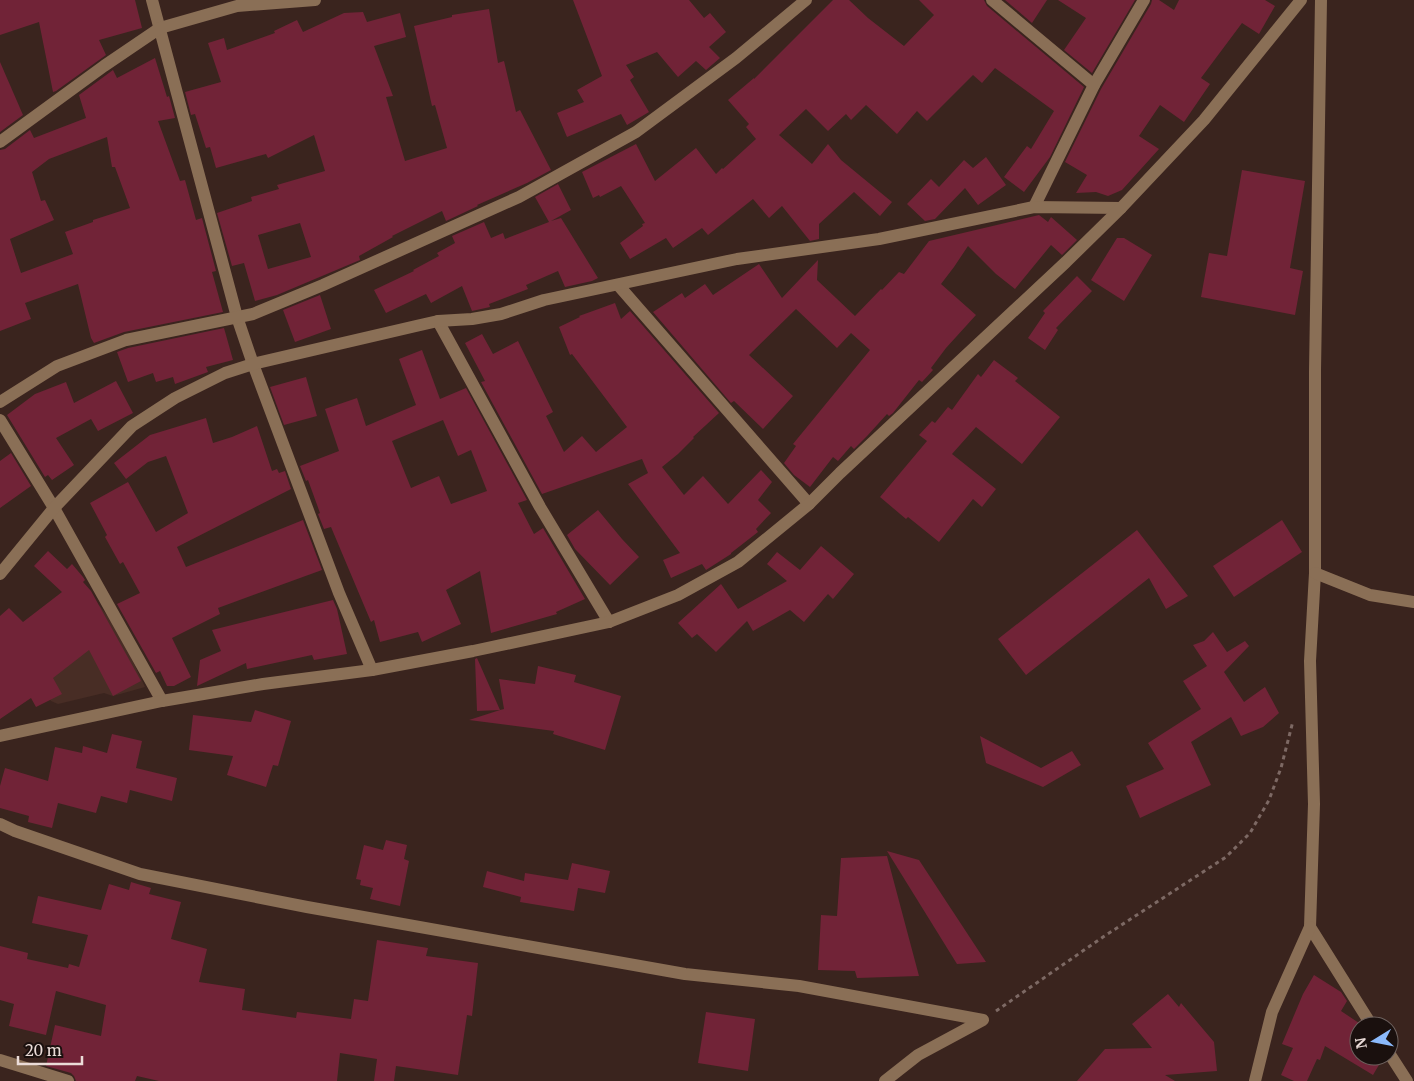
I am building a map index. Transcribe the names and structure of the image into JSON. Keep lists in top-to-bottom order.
{
  "scale_bar": "20 m",
  "north": "left"
}
